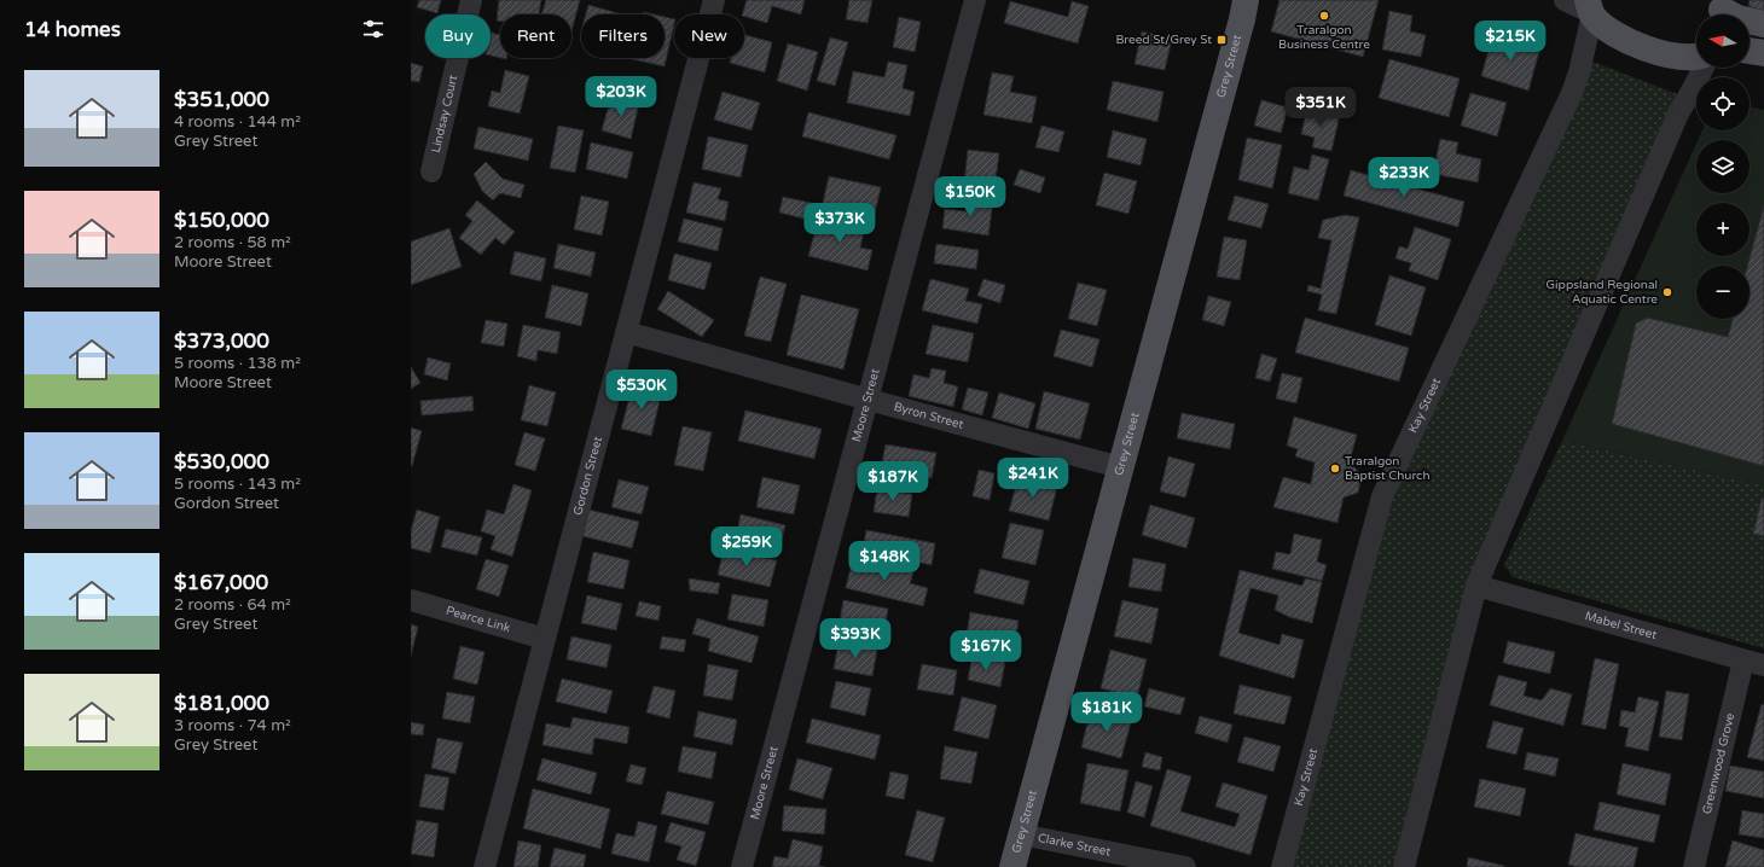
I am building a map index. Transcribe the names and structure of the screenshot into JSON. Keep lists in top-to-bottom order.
{
  "streets": {
    "main road": ["Grey Street"],
    "street": [
      "Lindsay Court",
      "Moore Street",
      "Kay Street",
      "Byron Street",
      "Gordon Street",
      "Pearce Link",
      "Mabel Street",
      "Greenwood Grove",
      "Clarke Street"
    ]
  },
  "crossings": [
    ["Grey Street", "Byron Street"],
    ["Grey Street", "Clarke Street"],
    ["Moore Street", "Byron Street"],
    ["Byron Street", "Gordon Street"],
    ["Gordon Street", "Pearce Link"],
    ["Mabel Street", "Greenwood Grove"]
  ],
  "places": {
    "other": ["Traralgon Business Centre", "Gippsland Regional Aquatic Centre", "Traralgon Baptist Church"],
    "transit": ["Breed St/Grey St"]
  },
  "north": "left",
  "page": {
    "heading": "14 homes",
    "map_buttons": ["+", "−"],
    "chip": [
      "Buy",
      "Rent",
      "Filters",
      "New"
    ],
    "price": [
      "$215K",
      "$203K",
      "$351K",
      "$233K",
      "$150K",
      "$373K",
      "$530K",
      "$241K",
      "$187K",
      "$259K",
      "$148K",
      "$393K",
      "$167K",
      "$181K"
    ],
    "list": [
      {
        "name": "$351,000",
        "note": "4 rooms · 144 m² · Grey Street"
      },
      {
        "name": "$150,000",
        "note": "2 rooms · 58 m² · Moore Street"
      },
      {
        "name": "$373,000",
        "note": "5 rooms · 138 m² · Moore Street"
      },
      {
        "name": "$530,000",
        "note": "5 rooms · 143 m² · Gordon Street"
      },
      {
        "name": "$167,000",
        "note": "2 rooms · 64 m² · Grey Street"
      },
      {
        "name": "$181,000",
        "note": "3 rooms · 74 m² · Grey Street"
      }
    ]
  }
}
